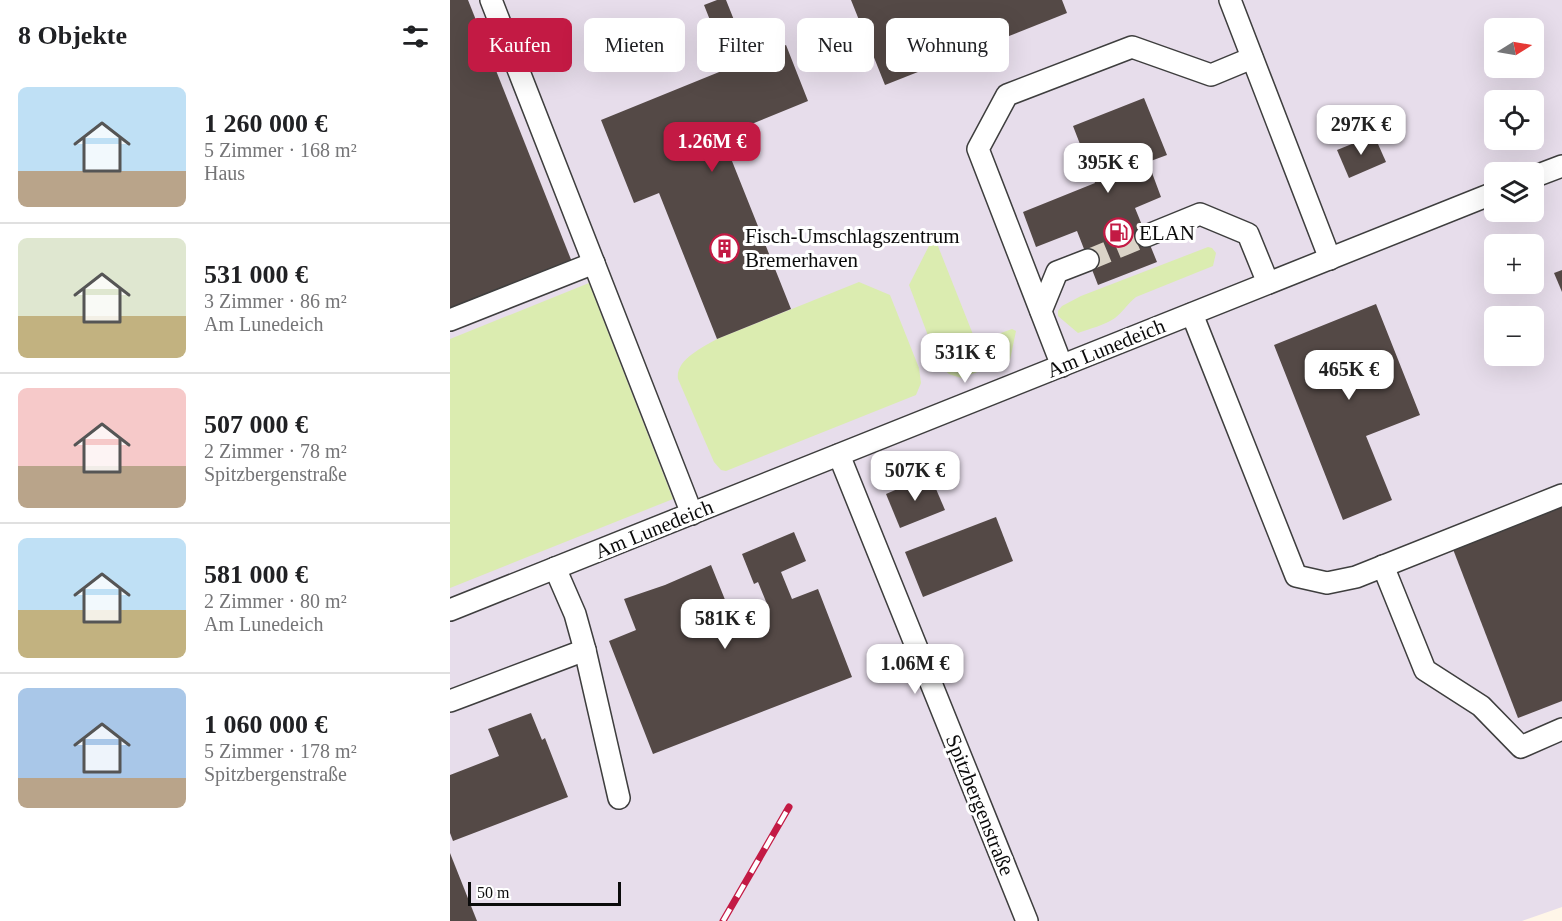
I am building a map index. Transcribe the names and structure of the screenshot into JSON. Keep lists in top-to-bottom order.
{
  "streets": {
    "street": ["Am Lunedeich", "Spitzbergenstraße"]
  },
  "crossings": [
    ["Am Lunedeich", "Spitzbergenstraße"]
  ],
  "places": {
    "fuel station": ["ELAN"],
    "building": ["Fisch-Umschlagszentrum Bremerhaven"]
  },
  "scale_bar": "50 m",
  "north": "right",
  "page": {
    "heading": "8 Objekte",
    "map_buttons": ["+", "−"],
    "chip": [
      "Kaufen",
      "Mieten",
      "Filter",
      "Neu",
      "Wohnung"
    ],
    "list": [
      {
        "name": "1 260 000 €",
        "note": "5 Zimmer · 168 m² · Haus"
      },
      {
        "name": "531 000 €",
        "note": "3 Zimmer · 86 m² · Am Lunedeich"
      },
      {
        "name": "507 000 €",
        "note": "2 Zimmer · 78 m² · Spitzbergenstraße"
      },
      {
        "name": "581 000 €",
        "note": "2 Zimmer · 80 m² · Am Lunedeich"
      },
      {
        "name": "1 060 000 €",
        "note": "5 Zimmer · 178 m² · Spitzbergenstraße"
      }
    ],
    "price": [
      "297K €",
      "1.26M €",
      "395K €",
      "531K €",
      "465K €",
      "507K €",
      "581K €",
      "1.06M €"
    ],
    "scale": "50 m"
  }
}
